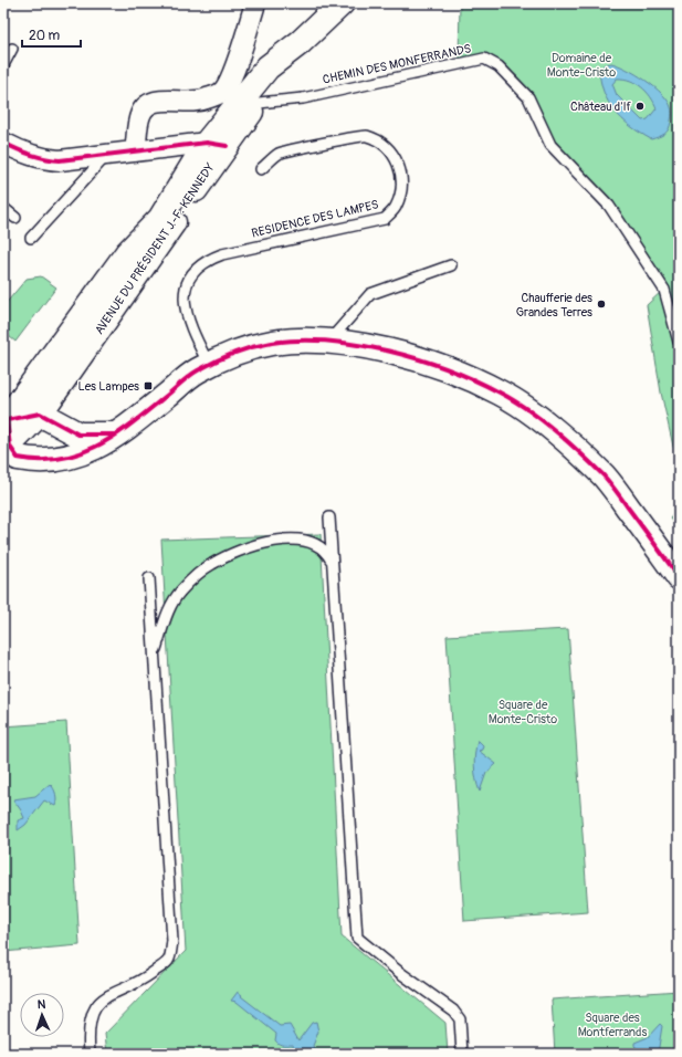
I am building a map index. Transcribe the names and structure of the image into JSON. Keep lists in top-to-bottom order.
{
  "streets": {
    "main road": ["AVENUE DU PRÉSIDENT J.-F. KENNEDY"],
    "lane": ["CHEMIN DES MONFERRANDS", "RESIDENCE DES LAMPES"]
  },
  "crossings": [
    ["CHEMIN DES MONFERRANDS", "AVENUE DU PRÉSIDENT J.-F. KENNEDY"]
  ],
  "parks": ["Domaine de Monte-Cristo", "Square de Monte-Cristo", "Square des Montferrands"],
  "places": {
    "other": ["Château d'If", "Chaufferie des Grandes Terres"],
    "transit": ["Les Lampes"]
  },
  "scale_bar": "20 m",
  "north": "top"
}
